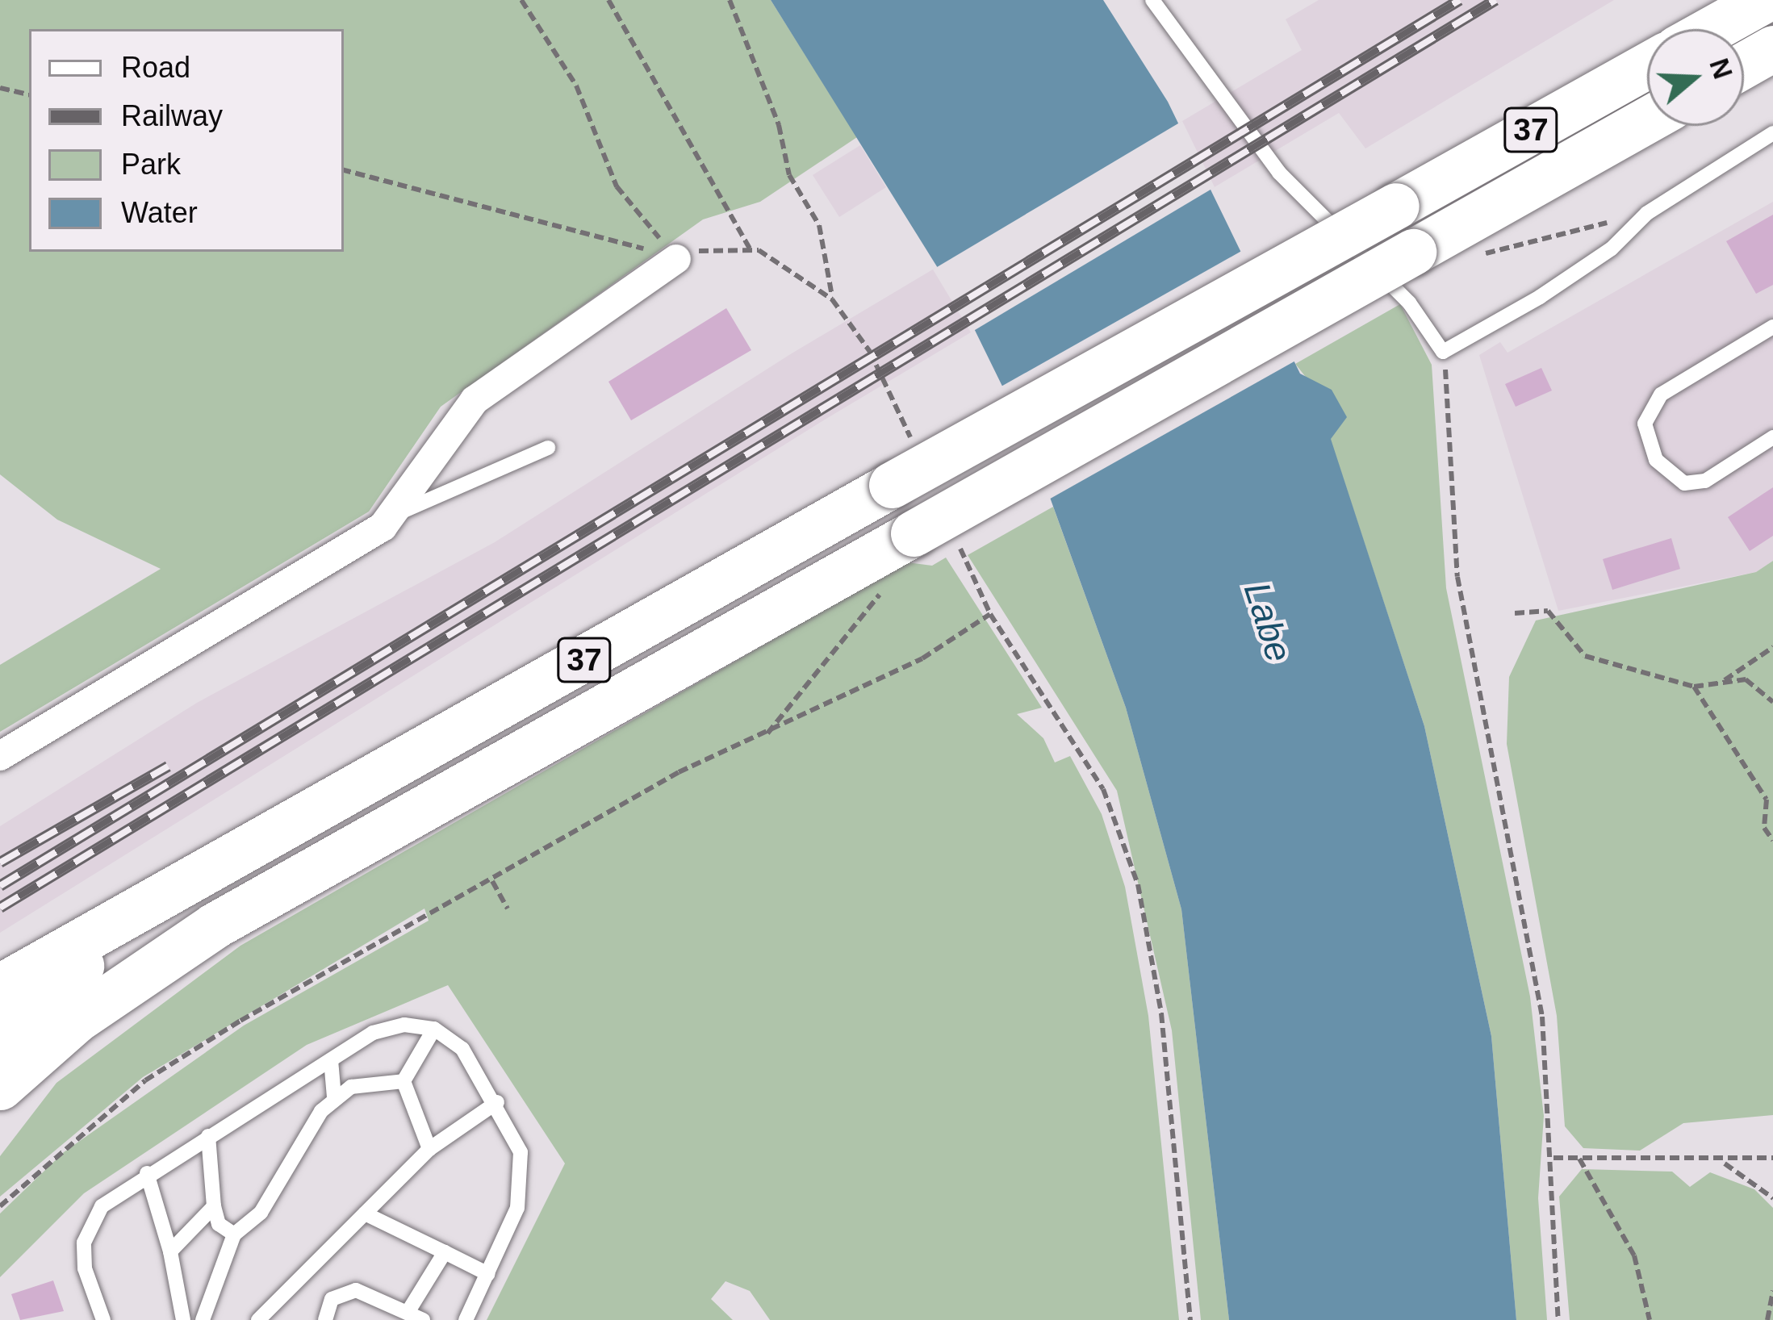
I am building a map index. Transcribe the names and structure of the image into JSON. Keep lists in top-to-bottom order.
{
  "streets": {
    "main road": ["37"]
  },
  "water": ["Labe"],
  "legend": [
    "Road",
    "Railway",
    "Park",
    "Water"
  ],
  "north": "right"
}
